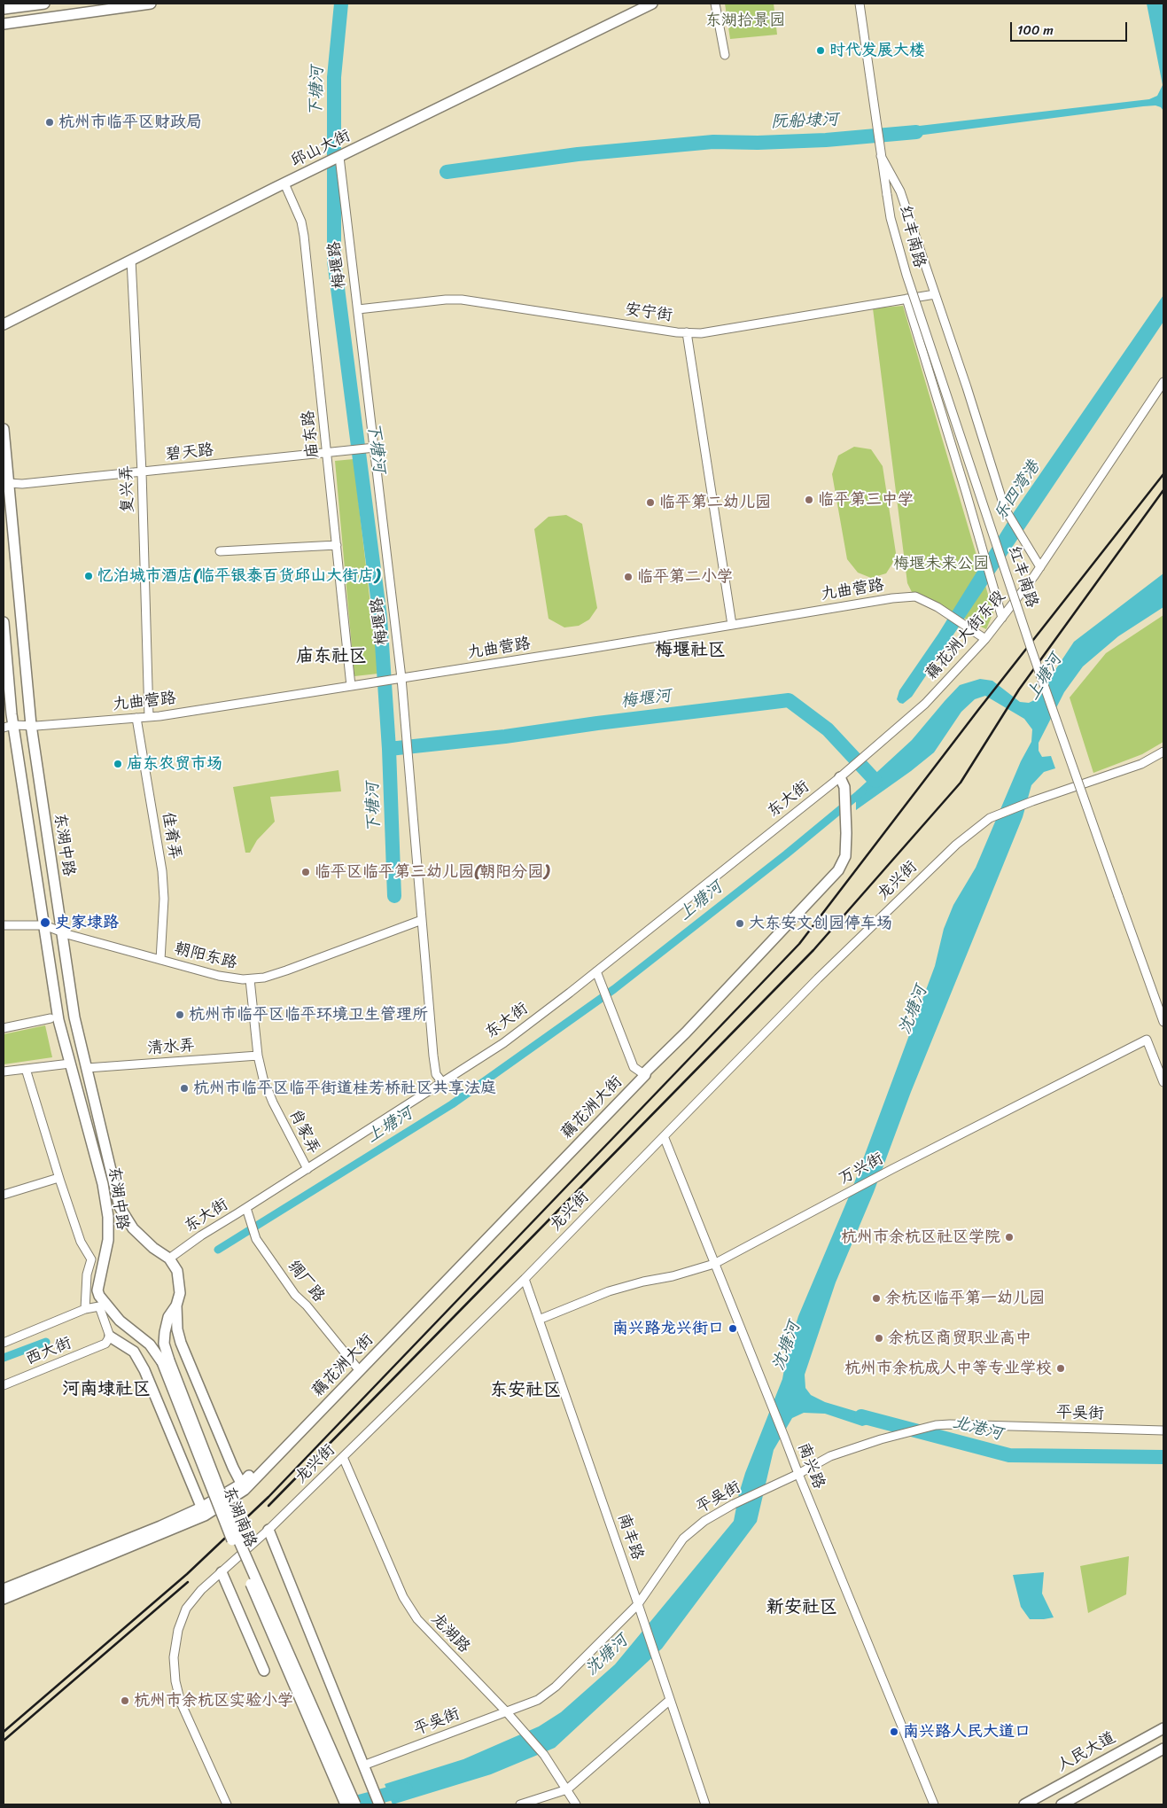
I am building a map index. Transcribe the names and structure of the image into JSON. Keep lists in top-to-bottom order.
{
  "streets": {
    "main road": [
      "邱山大街",
      "东湖中路",
      "藕花洲大街",
      "东湖南路",
      "人民大道"
    ],
    "street": [
      "红丰南路",
      "梅堰路",
      "安宁街",
      "庙东路",
      "碧天路",
      "复兴弄",
      "九曲营路",
      "藕花洲大街东段",
      "东大街",
      "佳肴弄",
      "龙兴街",
      "朝阳东路",
      "清水弄",
      "肖家弄",
      "万兴街",
      "绸厂路",
      "西大街",
      "平吴街",
      "南兴路",
      "南丰路",
      "龙湖路"
    ]
  },
  "crossings": [
    ["邱山大街", "梅堰路"],
    ["邱山大街", "庙东路"],
    ["邱山大街", "复兴弄"],
    ["梅堰路", "安宁街"],
    ["梅堰路", "碧天路"],
    ["梅堰路", "九曲营路"],
    ["梅堰路", "东大街"],
    ["梅堰路", "朝阳东路"],
    ["庙东路", "碧天路"],
    ["庙东路", "九曲营路"],
    ["碧天路", "复兴弄"],
    ["碧天路", "东湖中路"],
    ["复兴弄", "九曲营路"],
    ["九曲营路", "藕花洲大街东段"],
    ["九曲营路", "佳肴弄"],
    ["九曲营路", "东湖中路"],
    ["藕花洲大街东段", "东大街"],
    ["藕花洲大街东段", "藕花洲大街"],
    ["东大街", "东湖中路"],
    ["东大街", "藕花洲大街"],
    ["东大街", "肖家弄"],
    ["东大街", "绸厂路"],
    ["佳肴弄", "朝阳东路"],
    ["东湖中路", "朝阳东路"],
    ["东湖中路", "清水弄"],
    ["东湖中路", "东湖南路"],
    ["龙兴街", "南兴路"],
    ["龙兴街", "南丰路"],
    ["龙兴街", "龙湖路"],
    ["朝阳东路", "肖家弄"],
    ["清水弄", "肖家弄"],
    ["藕花洲大街", "绸厂路"],
    ["万兴街", "南兴路"],
    ["万兴街", "南丰路"],
    ["西大街", "东湖南路"],
    ["平吴街", "南兴路"],
    ["平吴街", "南丰路"],
    ["平吴街", "龙湖路"]
  ],
  "districts": [
    "梅堰社区",
    "庙东社区",
    "河南埭社区",
    "东安社区",
    "新安社区"
  ],
  "water": [
    "下塘河",
    "阮船埭河",
    "乐四湾港",
    "上塘河",
    "梅堰河",
    "沈塘河",
    "北港河"
  ],
  "parks": ["东湖拾景园", "梅堰未来公园"],
  "places": [
    "时代发展大楼",
    "杭州市临平区财政局",
    "临平第三中学",
    "临平第二幼儿园",
    "忆泊城市酒店(临平银泰百货邱山大街店)",
    "临平第二小学",
    "庙东农贸市场",
    "临平区临平第三幼儿园(朝阳分园)",
    "史家埭路",
    "大东安文创园停车场",
    "杭州市临平区临平环境卫生管理所",
    "杭州市临平区临平街道桂芳桥社区共享法庭",
    "杭州市余杭区社区学院",
    "余杭区临平第一幼儿园",
    "南兴路龙兴街口",
    "余杭区商贸职业高中",
    "杭州市余杭成人中等专业学校",
    "杭州市余杭区实验小学",
    "南兴路人民大道口"
  ],
  "scale_bar": "100 m"
}
